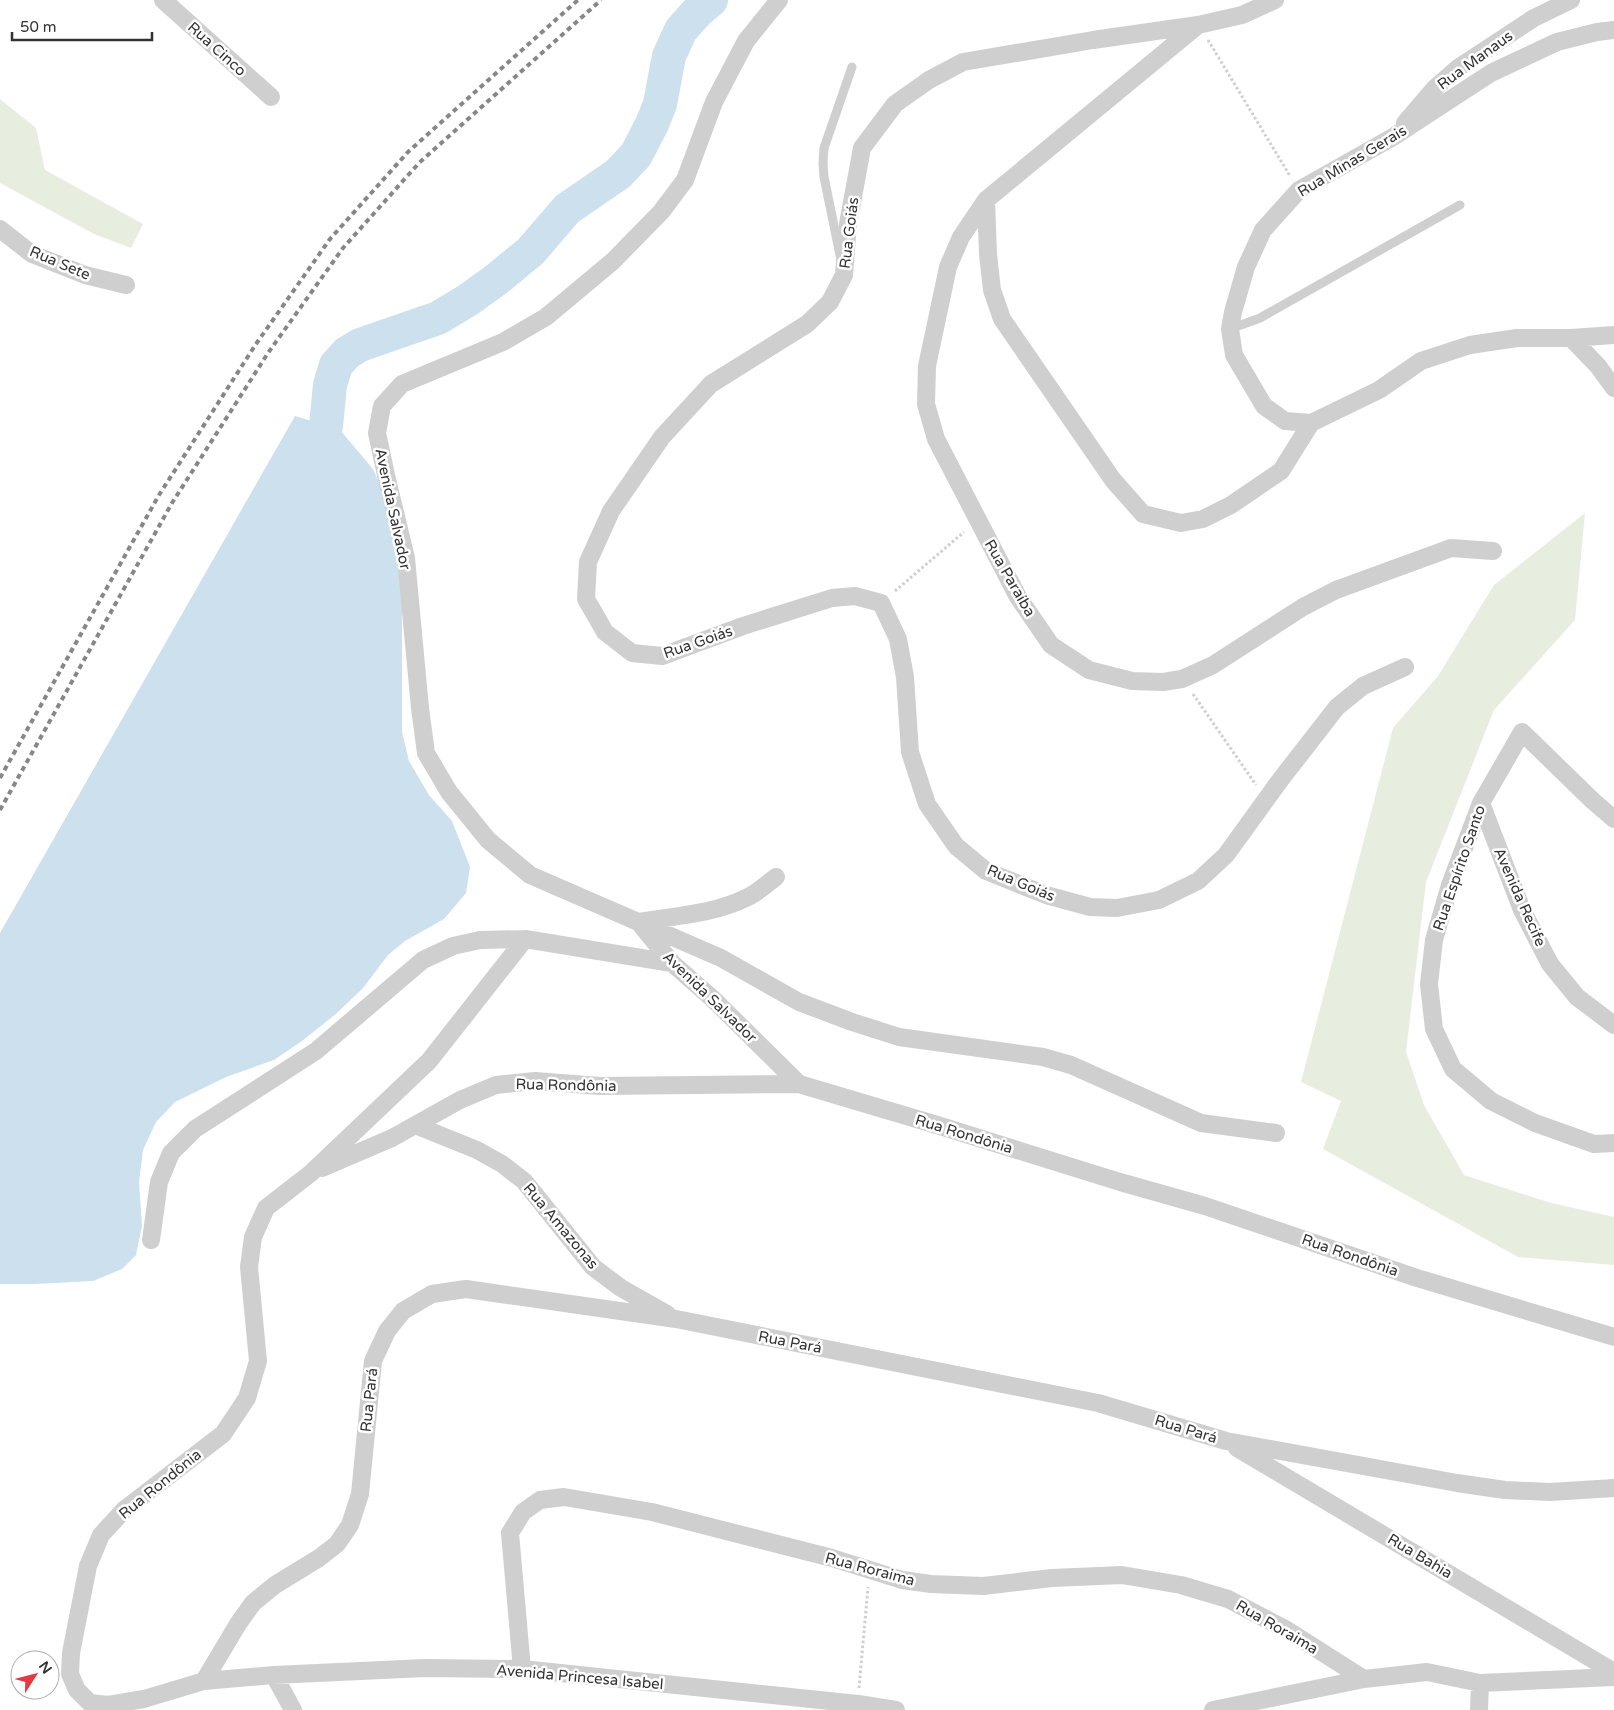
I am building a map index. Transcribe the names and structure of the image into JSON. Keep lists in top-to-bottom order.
{
  "streets": {
    "street": [
      "Rua Cinco",
      "Rua Manaus",
      "Rua Minas Gerais",
      "Rua Goiás",
      "Rua Sete",
      "Avenida Salvador",
      "Rua Paraíba",
      "Rua Espírito Santo",
      "Avenida Recife",
      "Rua Rondônia",
      "Rua Amazonas",
      "Rua Pará",
      "Rua Bahia",
      "Rua Roraima",
      "Avenida Princesa Isabel"
    ]
  },
  "crossings": [
    ["Rua Manaus", "Rua Minas Gerais"],
    ["Rua Goiás", "Rua Paraíba"],
    ["Avenida Salvador", "Rua Rondônia"],
    ["Rua Espírito Santo", "Avenida Recife"],
    ["Rua Rondônia", "Rua Amazonas"],
    ["Rua Rondônia", "Rua Pará"],
    ["Rua Rondônia", "Avenida Princesa Isabel"],
    ["Rua Amazonas", "Rua Pará"],
    ["Rua Pará", "Rua Bahia"],
    ["Rua Pará", "Avenida Princesa Isabel"],
    ["Rua Roraima", "Avenida Princesa Isabel"]
  ],
  "scale_bar": "50 m",
  "north": "top right"
}
